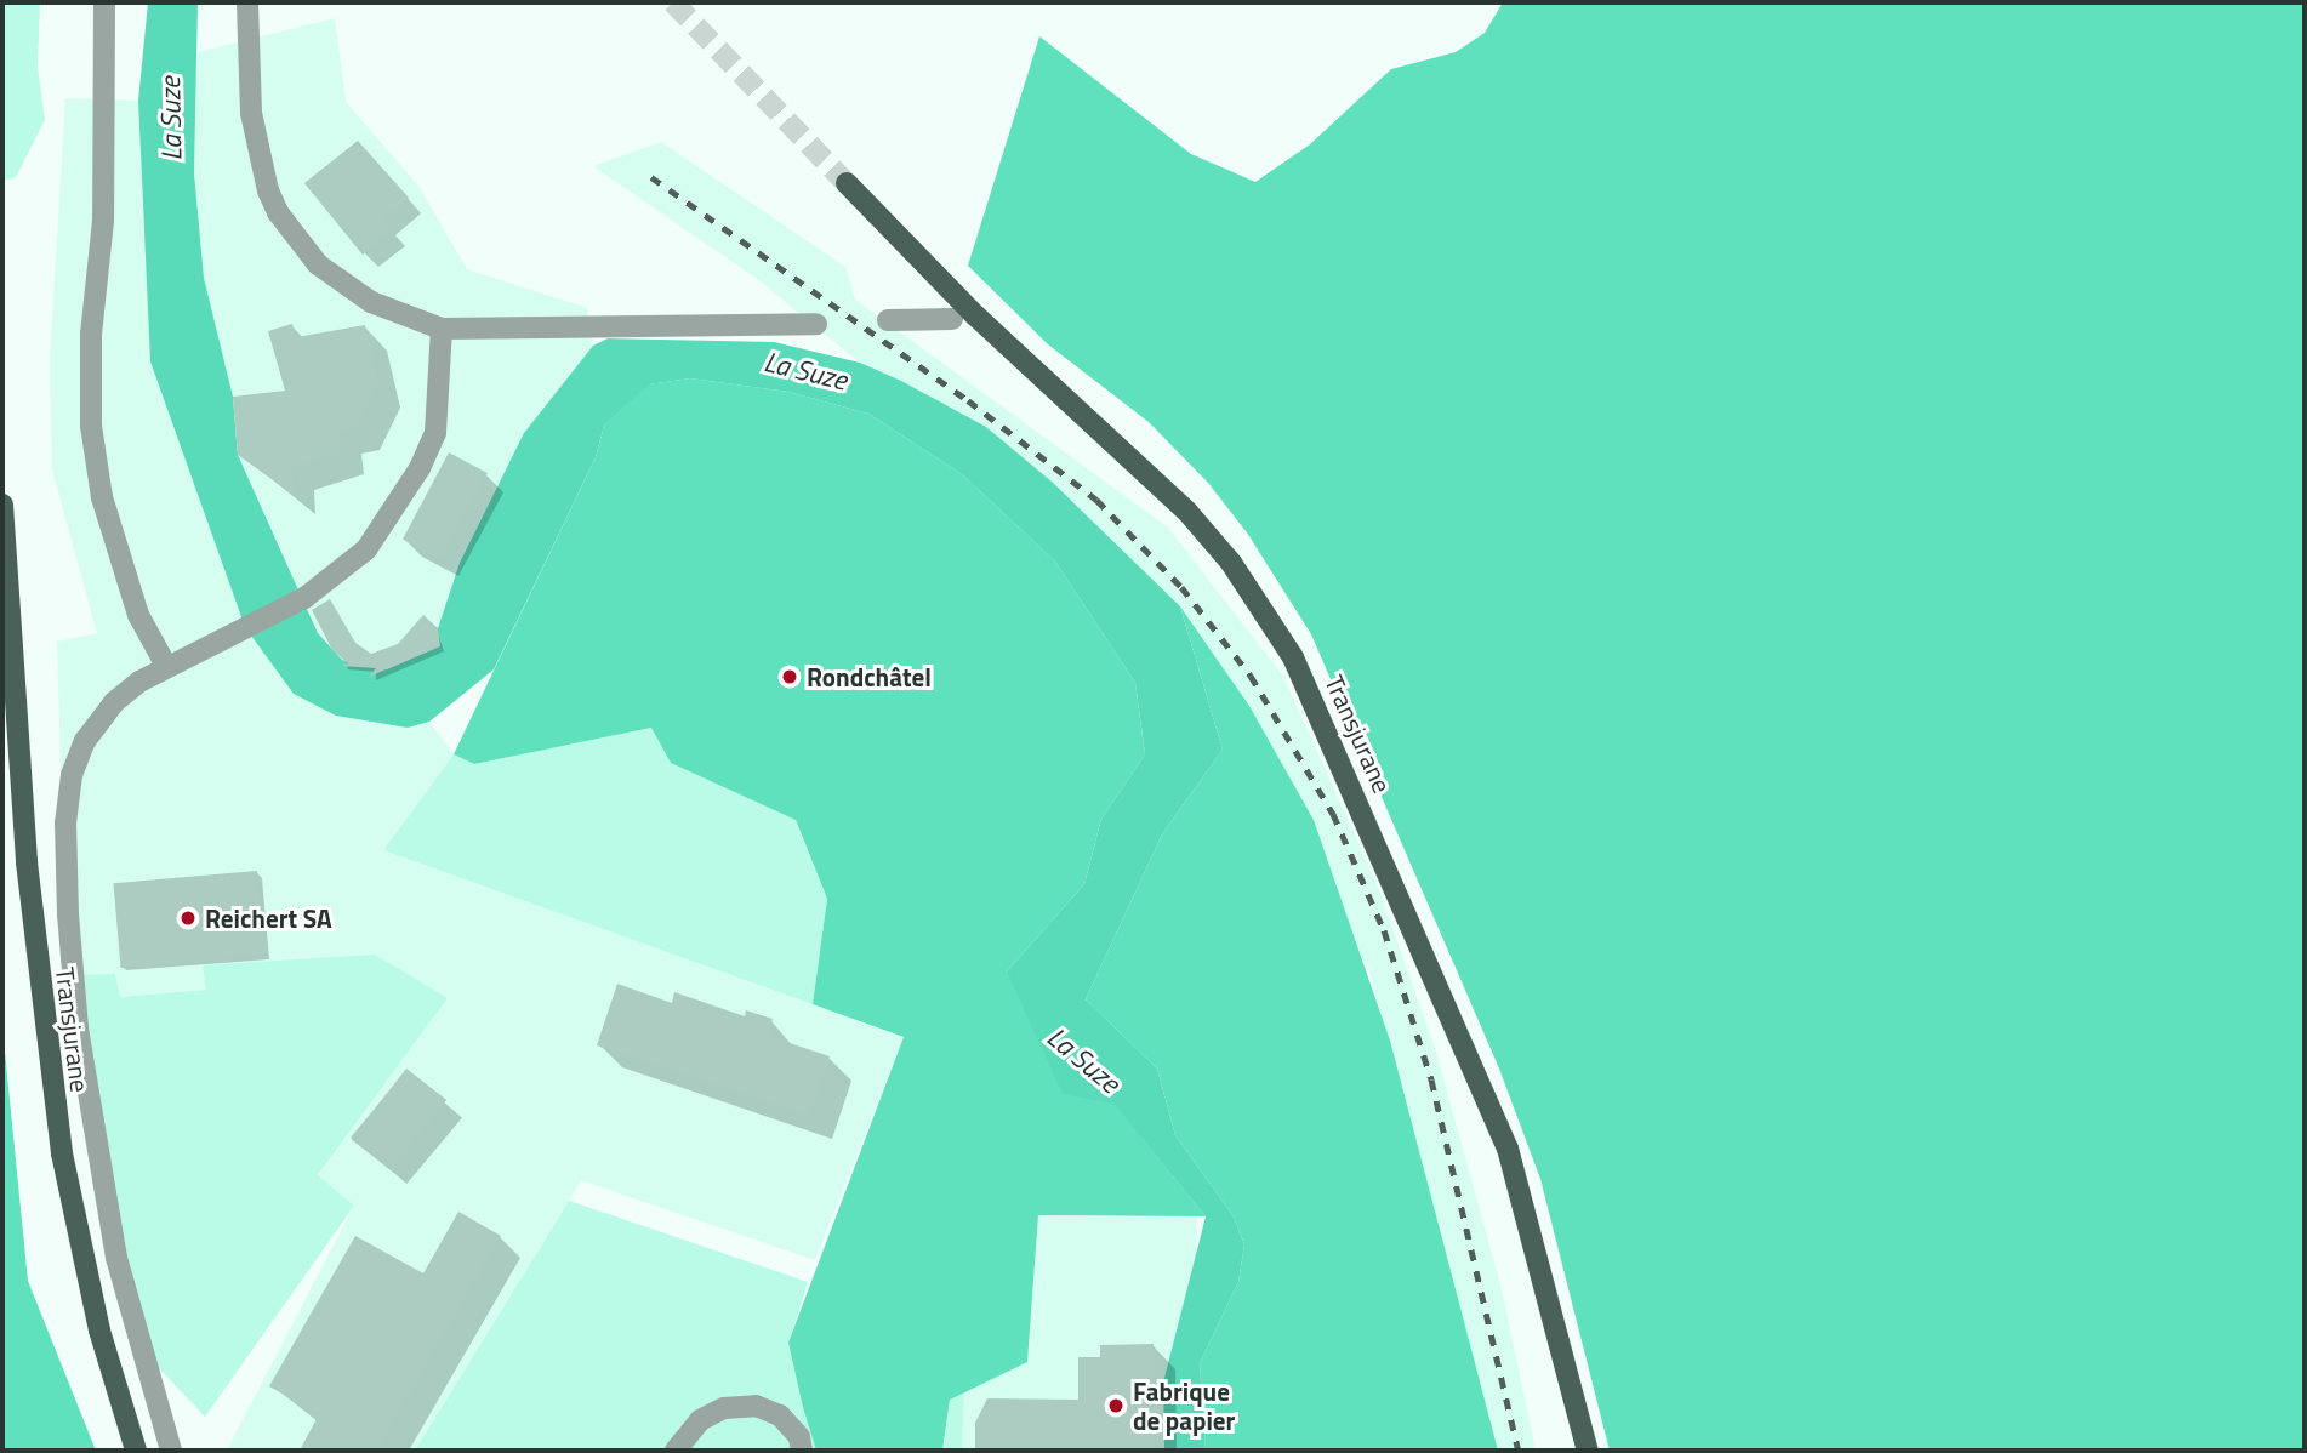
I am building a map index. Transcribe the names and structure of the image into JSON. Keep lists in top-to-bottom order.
{
  "streets": {
    "main road": ["Transjurane"]
  },
  "water": ["La Suze"],
  "places": ["Rondchâtel", "Reichert SA", "Fabrique de papier"]
}
